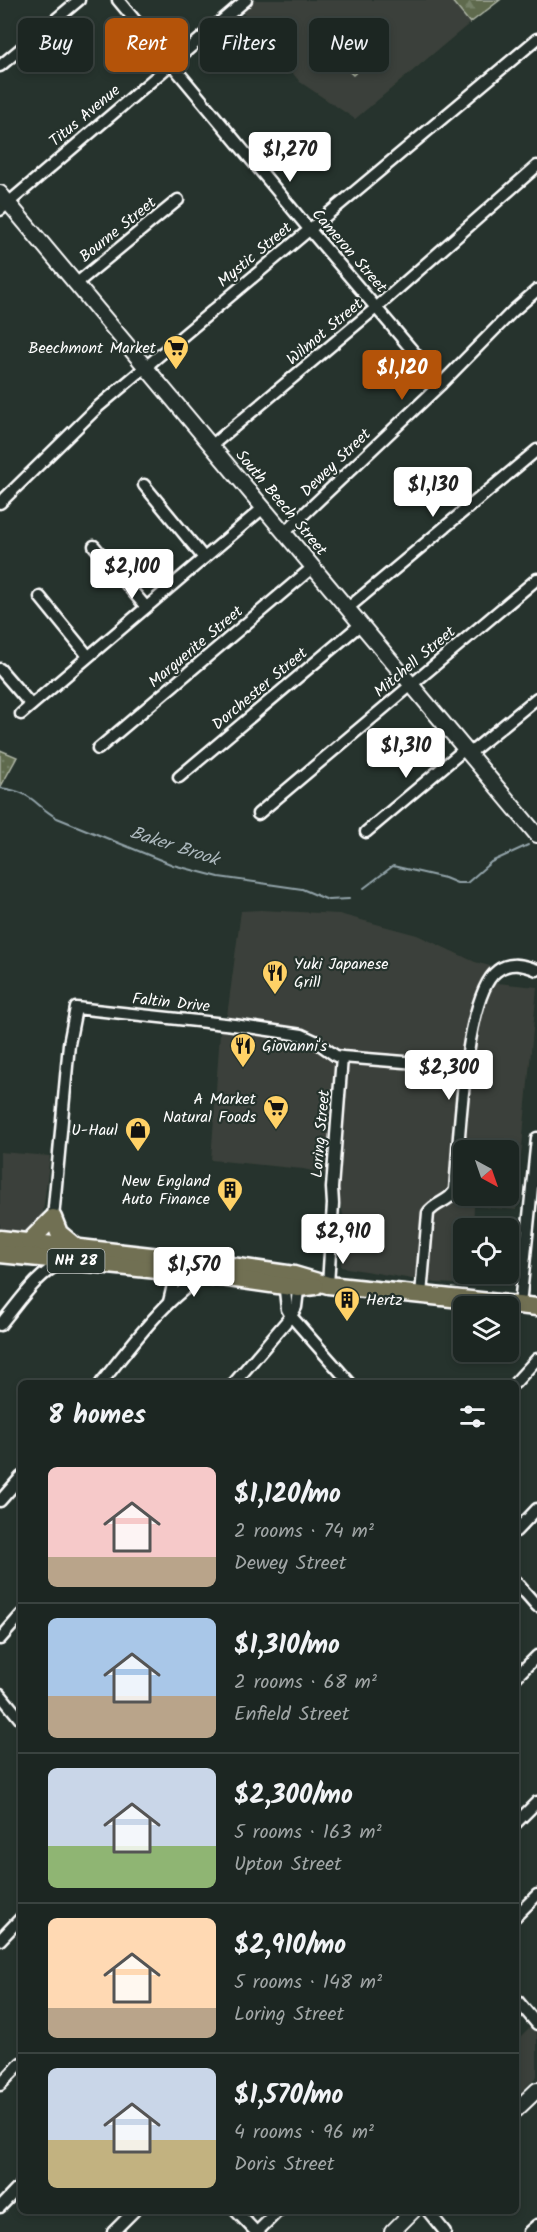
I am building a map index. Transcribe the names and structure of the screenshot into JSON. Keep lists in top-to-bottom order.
{
  "streets": {
    "main road": ["NH 28"],
    "street": [
      "Titus Avenue",
      "Bourne Street",
      "Cameron Street",
      "Mystic Street",
      "Wilmot Street",
      "Dewey Street",
      "South Beech Street",
      "Marguerite Street",
      "Mitchell Street",
      "Dorchester Street",
      "Faltin Drive",
      "Loring Street"
    ]
  },
  "crossings": [
    ["Titus Avenue", "South Beech Street"],
    ["Bourne Street", "South Beech Street"],
    ["Cameron Street", "Mystic Street"],
    ["Cameron Street", "Wilmot Street"],
    ["Cameron Street", "Dewey Street"],
    ["Mystic Street", "South Beech Street"],
    ["Wilmot Street", "South Beech Street"],
    ["Dewey Street", "South Beech Street"],
    ["South Beech Street", "Marguerite Street"],
    ["South Beech Street", "Mitchell Street"],
    ["South Beech Street", "Dorchester Street"],
    ["Faltin Drive", "Loring Street"],
    ["Loring Street", "NH 28"]
  ],
  "water": ["Baker Brook"],
  "places": {
    "supermarket": ["Beechmont Market", "A Market Natural Foods"],
    "restaurant": ["Yuki Japanese Grill", "Giovanni's"],
    "shop": ["U-Haul"],
    "building": ["New England Auto Finance", "Hertz"]
  },
  "north": "bottom right",
  "page": {
    "chip": [
      "Buy",
      "Rent",
      "Filters",
      "New"
    ],
    "price": [
      "$1,270",
      "$1,120",
      "$1,130",
      "$2,100",
      "$1,310",
      "$2,300",
      "$2,910",
      "$1,570"
    ],
    "heading": "8 homes",
    "list": [
      {
        "name": "$1,120/mo",
        "note": "2 rooms · 74 m² · Dewey Street"
      },
      {
        "name": "$1,310/mo",
        "note": "2 rooms · 68 m² · Enfield Street"
      },
      {
        "name": "$2,300/mo",
        "note": "5 rooms · 163 m² · Upton Street"
      },
      {
        "name": "$2,910/mo",
        "note": "5 rooms · 148 m² · Loring Street"
      },
      {
        "name": "$1,570/mo",
        "note": "4 rooms · 96 m² · Doris Street"
      }
    ]
  }
}
